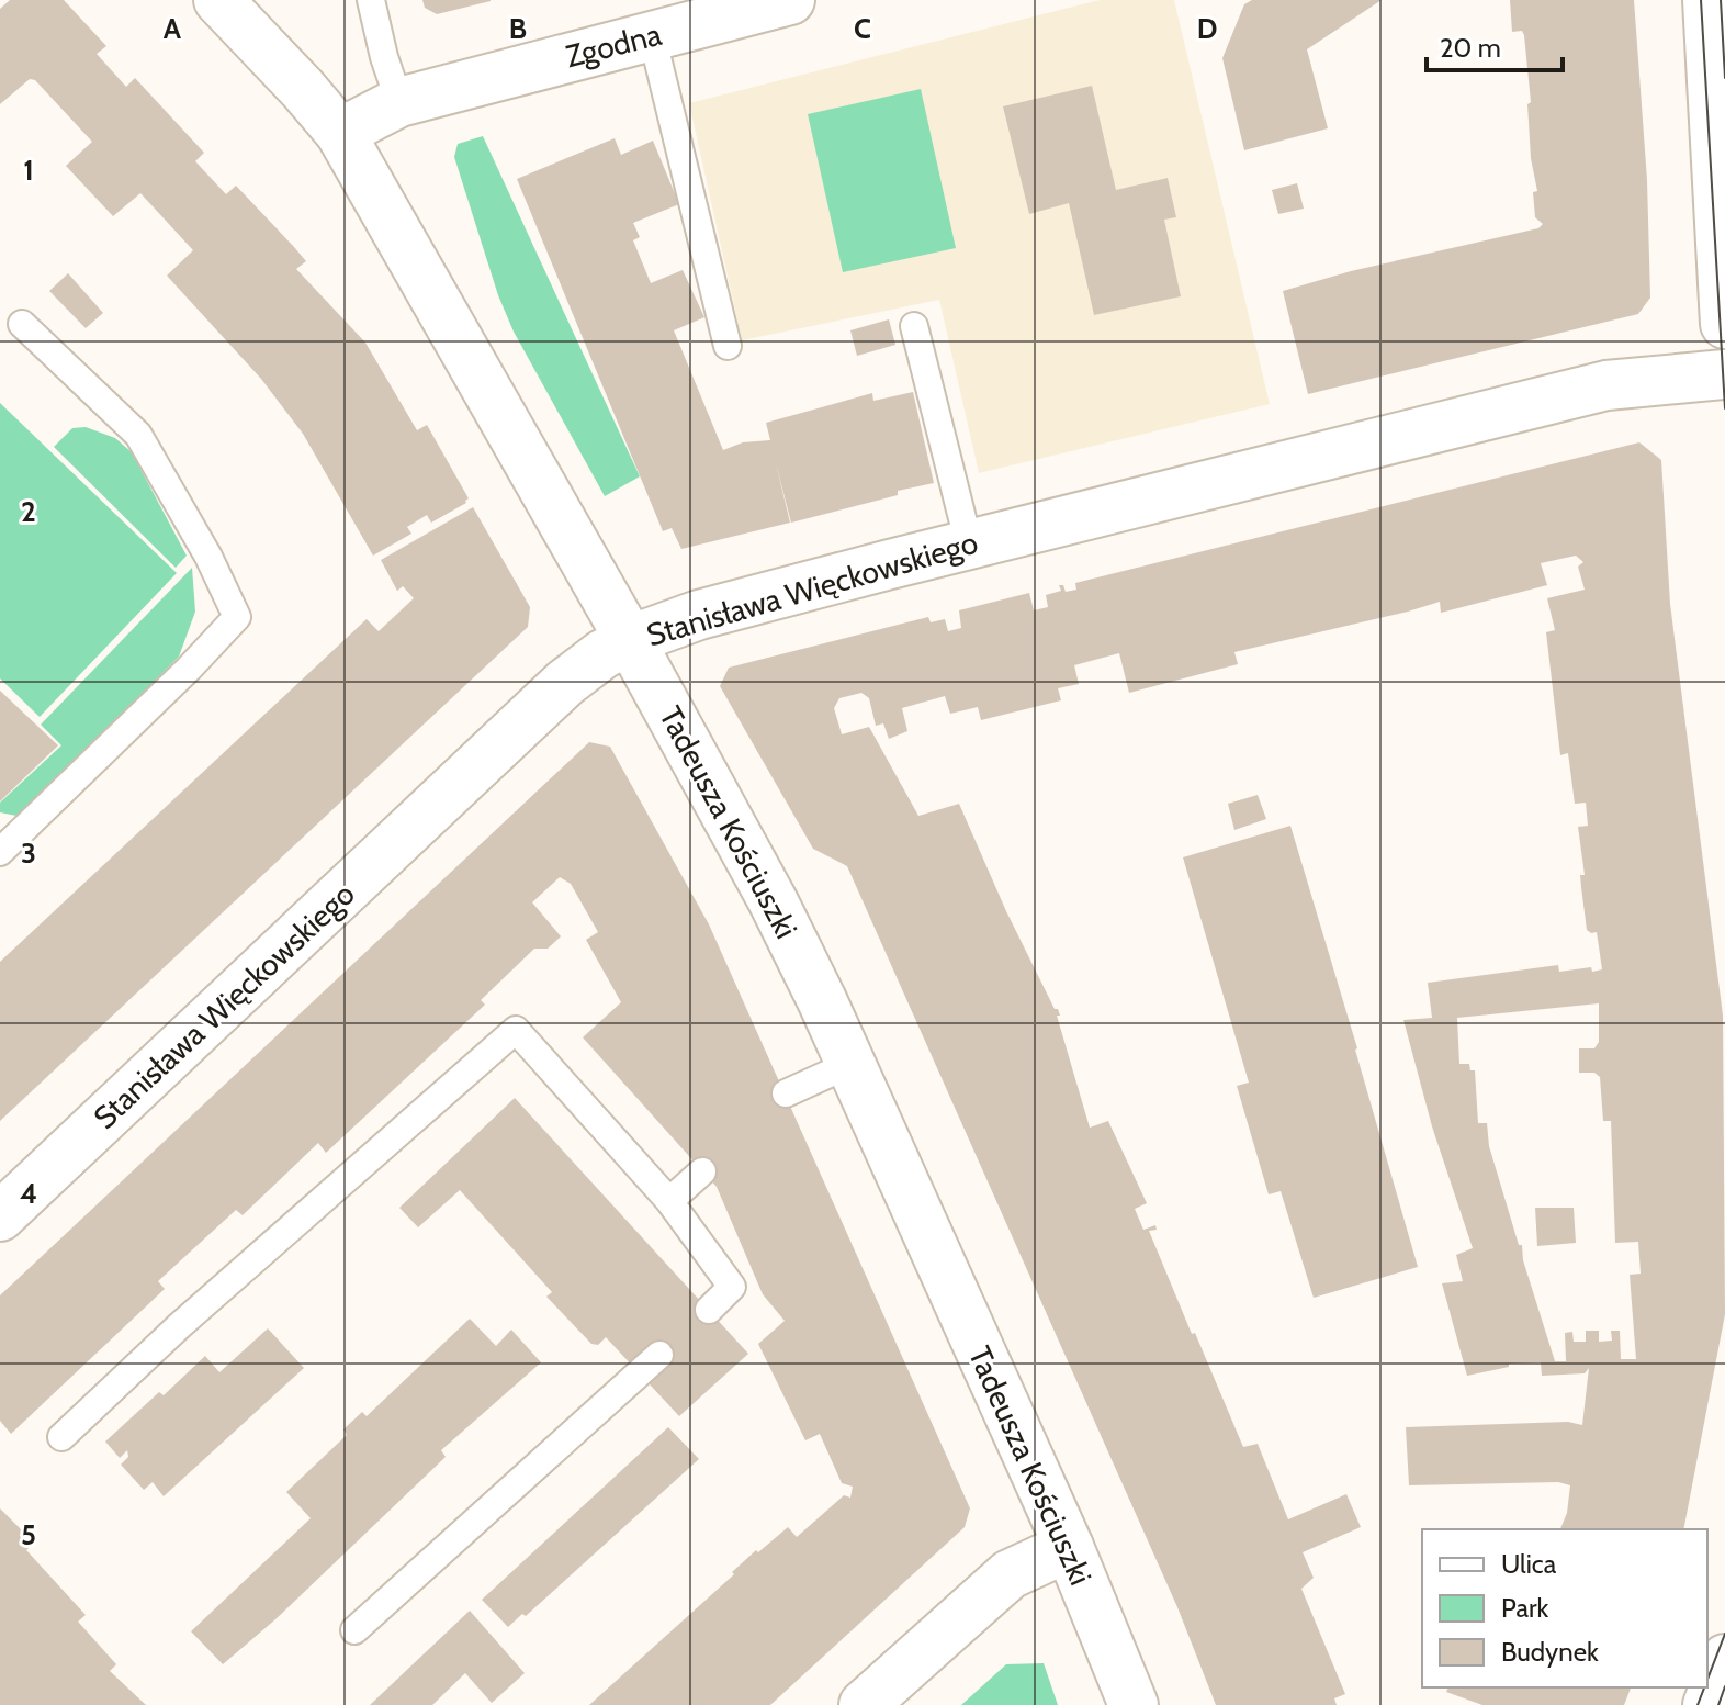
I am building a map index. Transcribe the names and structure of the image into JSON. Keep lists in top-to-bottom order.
{
  "streets": {
    "street": ["Zgodna", "Stanisława Więckowskiego", "Tadeusza Kościuszki"]
  },
  "crossings": [
    ["Zgodna", "Tadeusza Kościuszki"],
    ["Stanisława Więckowskiego", "Tadeusza Kościuszki"]
  ],
  "legend": ["Ulica", "Park", "Budynek"],
  "scale_bar": "20 m",
  "grid": {
    "columns": [
      "A",
      "B",
      "C",
      "D"
    ],
    "rows": [
      "1",
      "2",
      "3",
      "4",
      "5"
    ]
  }
}
